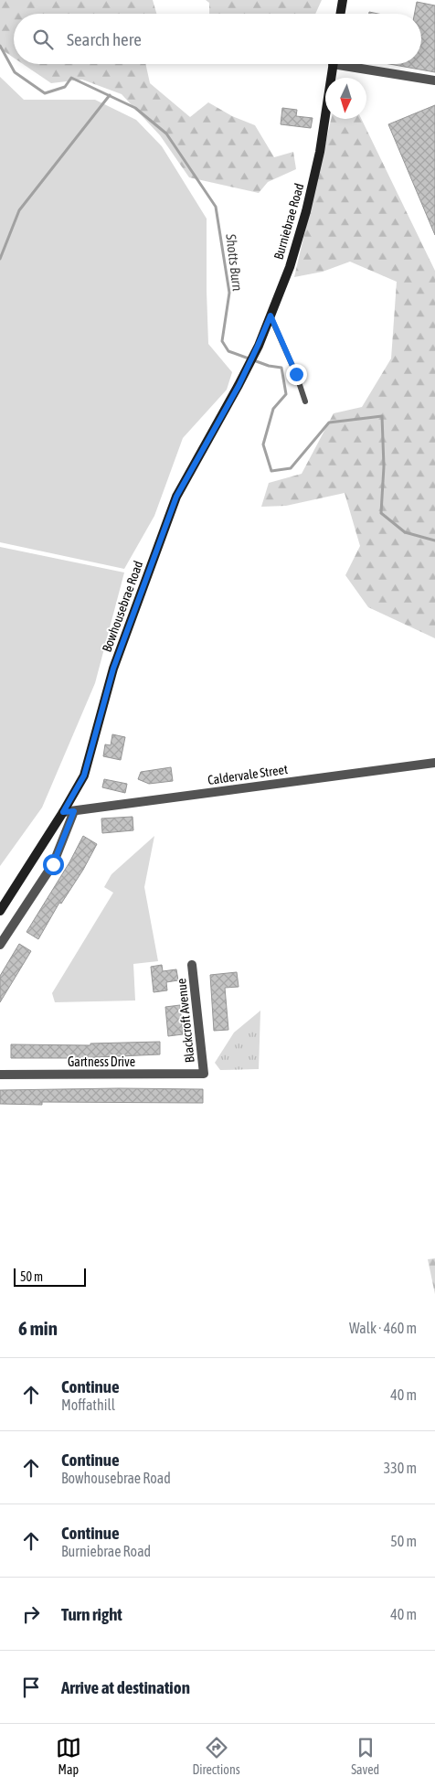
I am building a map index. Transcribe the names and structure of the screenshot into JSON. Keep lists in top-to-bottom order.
{
  "streets": {
    "street": [
      "Burniebrae Road",
      "Bowhousebrae Road",
      "Caldervale Street",
      "Blackcroft Avenue",
      "Gartness Drive"
    ]
  },
  "crossings": [
    ["Burniebrae Road", "Bowhousebrae Road"],
    ["Bowhousebrae Road", "Caldervale Street"],
    ["Blackcroft Avenue", "Gartness Drive"]
  ],
  "water": ["Shotts Burn"],
  "scale_bar": "50 m",
  "north": "bottom",
  "page": {
    "search": "Search here",
    "scale": "50 m",
    "heading": ["6 min", "Walk · 460 m"],
    "list": [
      ["Continue", "Moffathill", "40 m"],
      ["Continue", "Bowhousebrae Road", "330 m"],
      ["Continue", "Burniebrae Road", "50 m"],
      ["Turn right", "40 m"],
      "Arrive at destination"
    ],
    "nav": ["Map", "Directions", "Saved"]
  }
}
